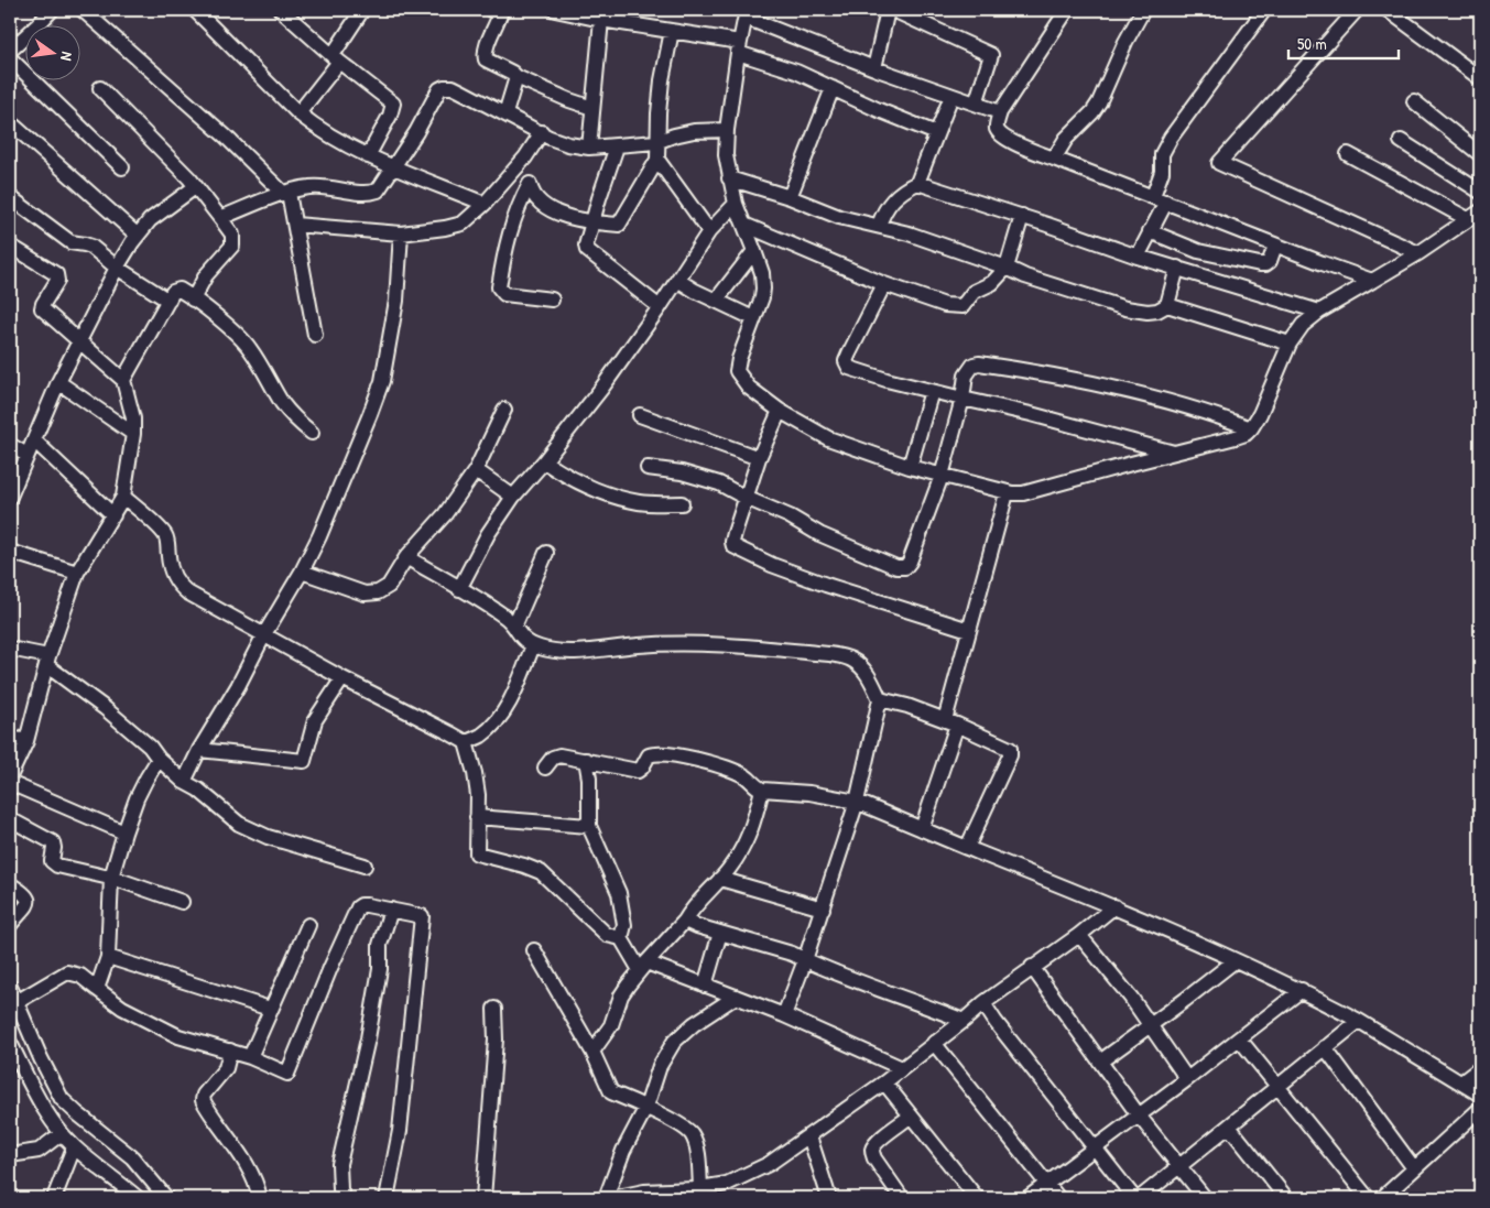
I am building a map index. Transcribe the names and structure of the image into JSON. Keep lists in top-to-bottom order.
{
  "scale_bar": "50 m",
  "north": "right"
}
